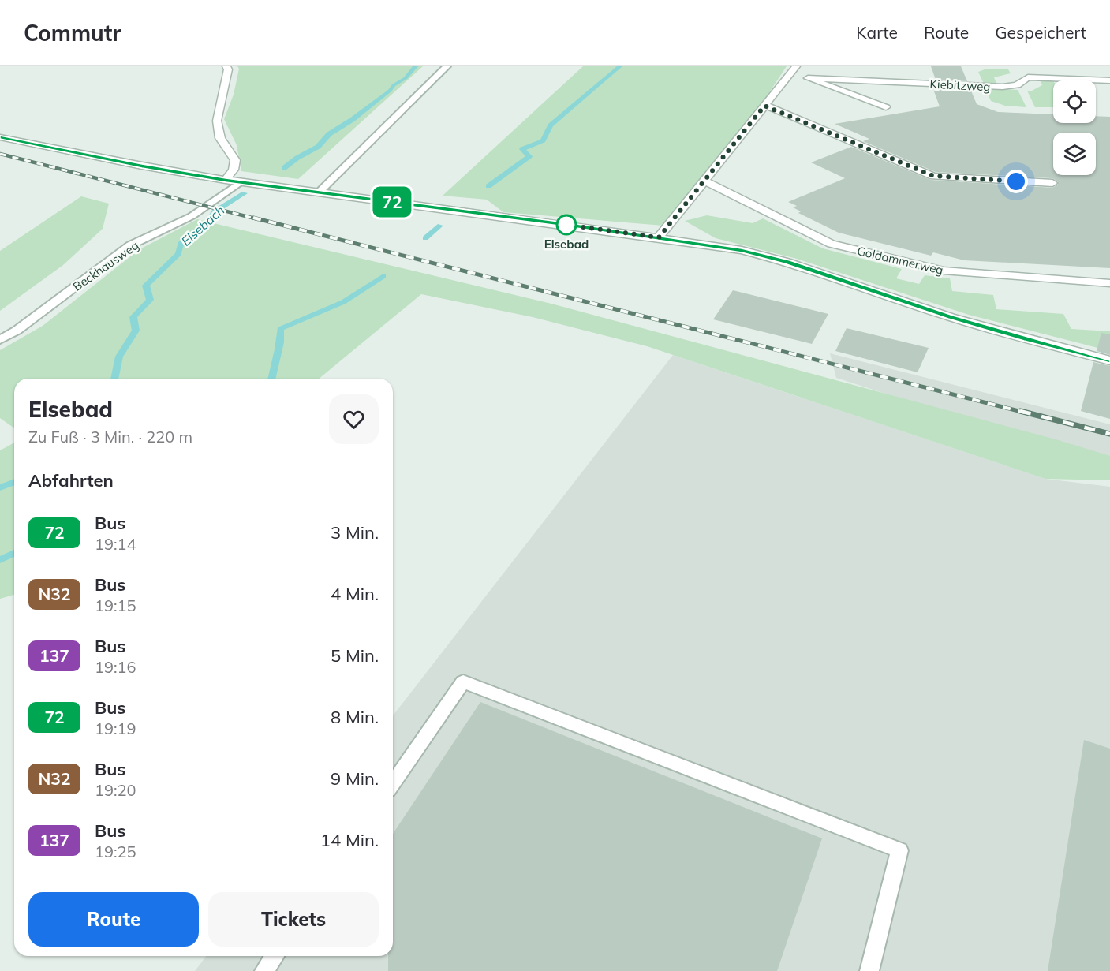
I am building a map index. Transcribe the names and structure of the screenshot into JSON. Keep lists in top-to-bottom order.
{
  "streets": {
    "street": ["Kiebitzweg", "Goldammerweg"],
    "lane": ["Beckhausweg"]
  },
  "water": ["Elsebach"],
  "places": ["Elsebad"],
  "lines": ["bus line 72"],
  "page": {
    "header": "Commutr",
    "nav": ["Karte", "Route", "Gespeichert"],
    "on_map": "72",
    "heading": [
      ["Elsebad", "Zu Fuß · 3 Min. · 220 m"],
      "Abfahrten"
    ],
    "list": [
      {
        "mark": "72",
        "name": "Bus",
        "note": "19:14",
        "value": "3 Min."
      },
      {
        "mark": "N32",
        "name": "Bus",
        "note": "19:15",
        "value": "4 Min."
      },
      {
        "mark": "137",
        "name": "Bus",
        "note": "19:16",
        "value": "5 Min."
      },
      {
        "mark": "72",
        "name": "Bus",
        "note": "19:19",
        "value": "8 Min."
      },
      {
        "mark": "N32",
        "name": "Bus",
        "note": "19:20",
        "value": "9 Min."
      },
      {
        "mark": "137",
        "name": "Bus",
        "note": "19:25",
        "value": "14 Min."
      }
    ],
    "buttons": ["Route", "Tickets"]
  }
}
